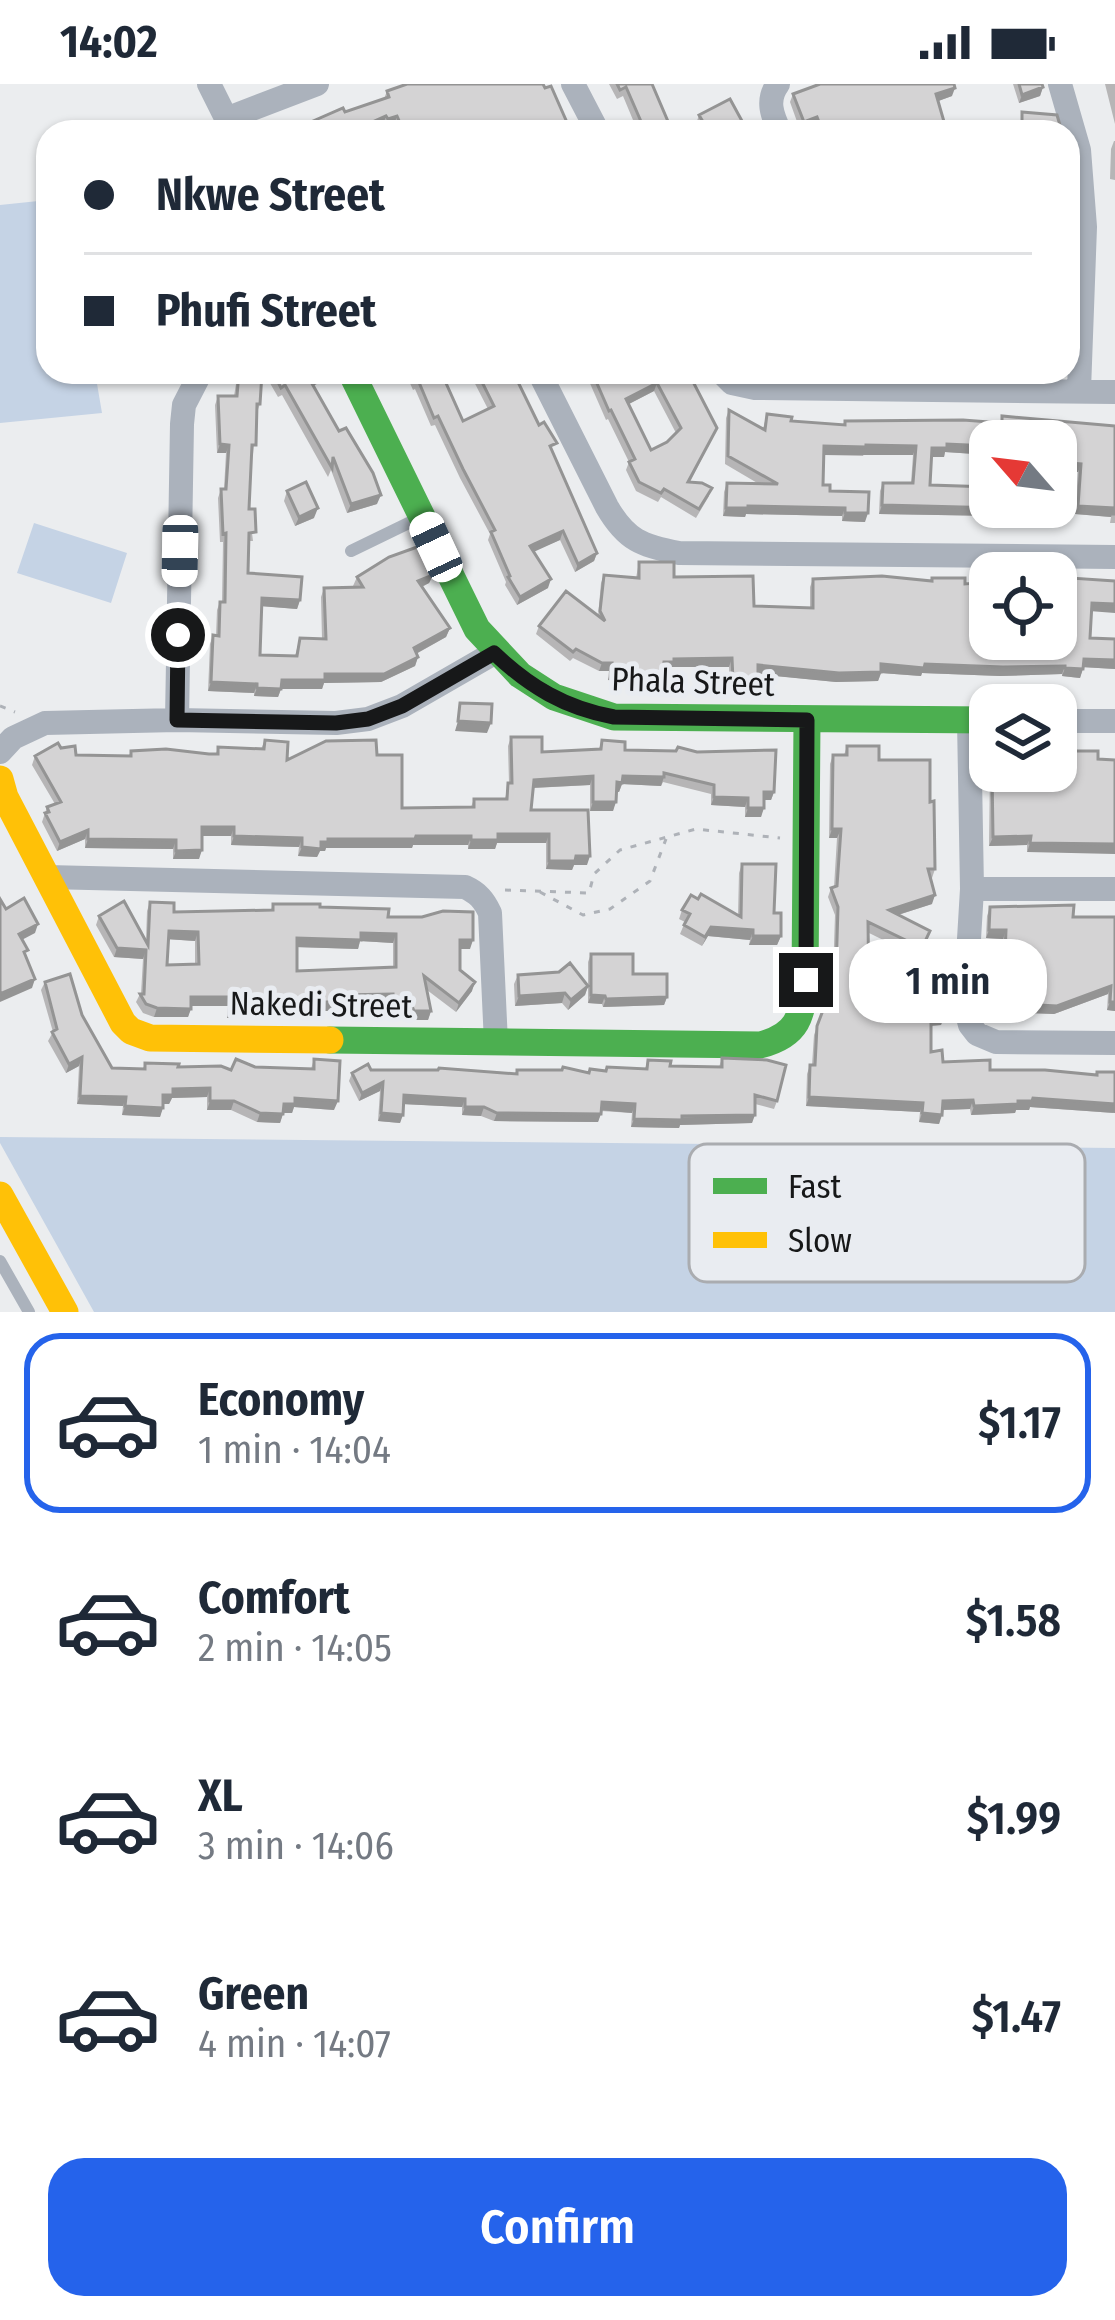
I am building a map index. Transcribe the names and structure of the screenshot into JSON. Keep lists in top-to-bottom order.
{
  "streets": {
    "street": ["Phala Street", "Nakedi Street"]
  },
  "legend": ["Fast", "Slow"],
  "north": "top left",
  "page": {
    "status": "14:02",
    "banner": ["Nkwe Street", "Phufi Street"],
    "bubble": "1 min",
    "list": [
      {
        "name": "Economy",
        "note": "1 min · 14:04",
        "value": "$1.17"
      },
      {
        "name": "Comfort",
        "note": "2 min · 14:05",
        "value": "$1.58"
      },
      {
        "name": "XL",
        "note": "3 min · 14:06",
        "value": "$1.99"
      },
      {
        "name": "Green",
        "note": "4 min · 14:07",
        "value": "$1.47"
      }
    ],
    "buttons": "Confirm"
  }
}
